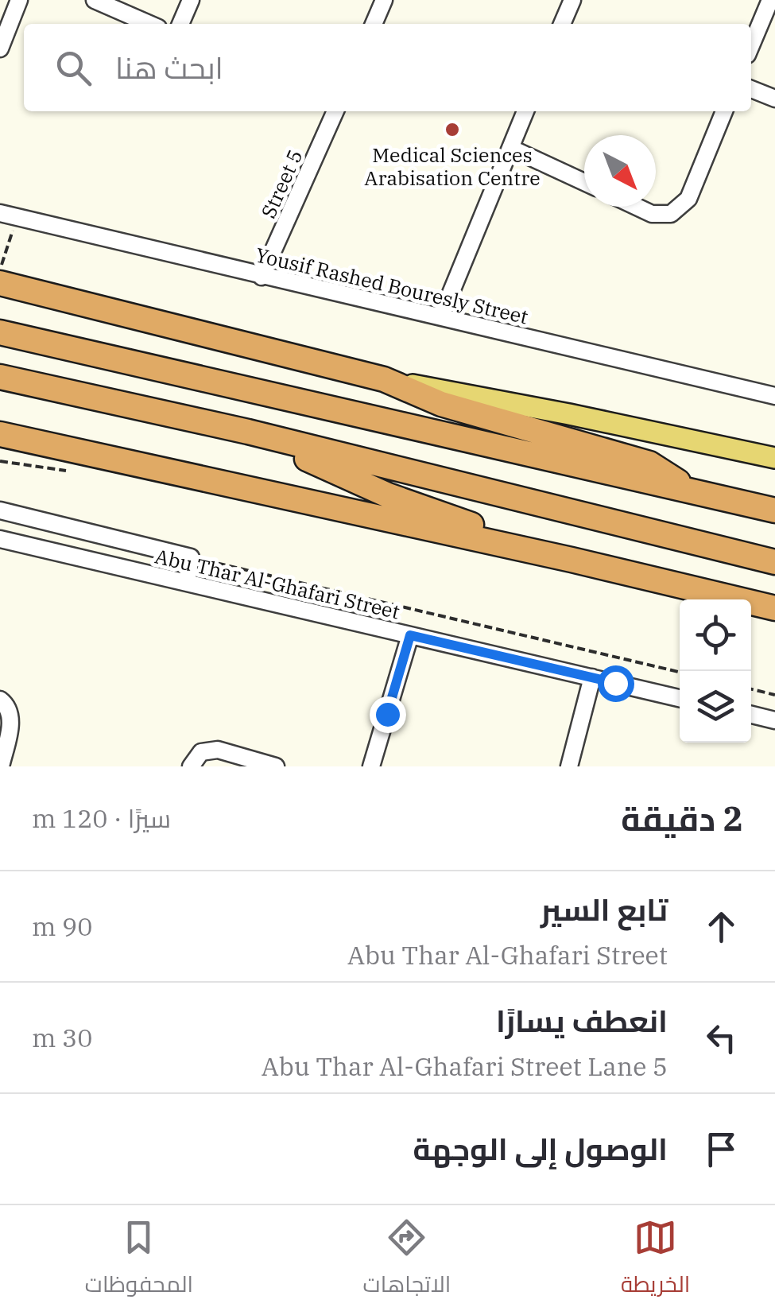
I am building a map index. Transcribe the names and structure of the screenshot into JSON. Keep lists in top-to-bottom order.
{
  "streets": {
    "street": ["Street 5", "Yousif Rashed Bouresly Street", "Abu Thar Al-Ghafari Street"]
  },
  "crossings": [
    ["Street 5", "Yousif Rashed Bouresly Street"]
  ],
  "places": ["Medical Sciences Arabisation Centre"],
  "north": "bottom right",
  "page": {
    "search": "ابحث هنا",
    "heading": ["2 دقيقة", "سيرًا · 120 m"],
    "list": [
      ["تابع السير", "Abu Thar Al-Ghafari Street", "90 m"],
      ["انعطف يسارًا", "Abu Thar Al-Ghafari Street Lane 5", "30 m"],
      "الوصول إلى الوجهة"
    ],
    "nav": ["الخريطة", "الاتجاهات", "المحفوظات"]
  }
}
